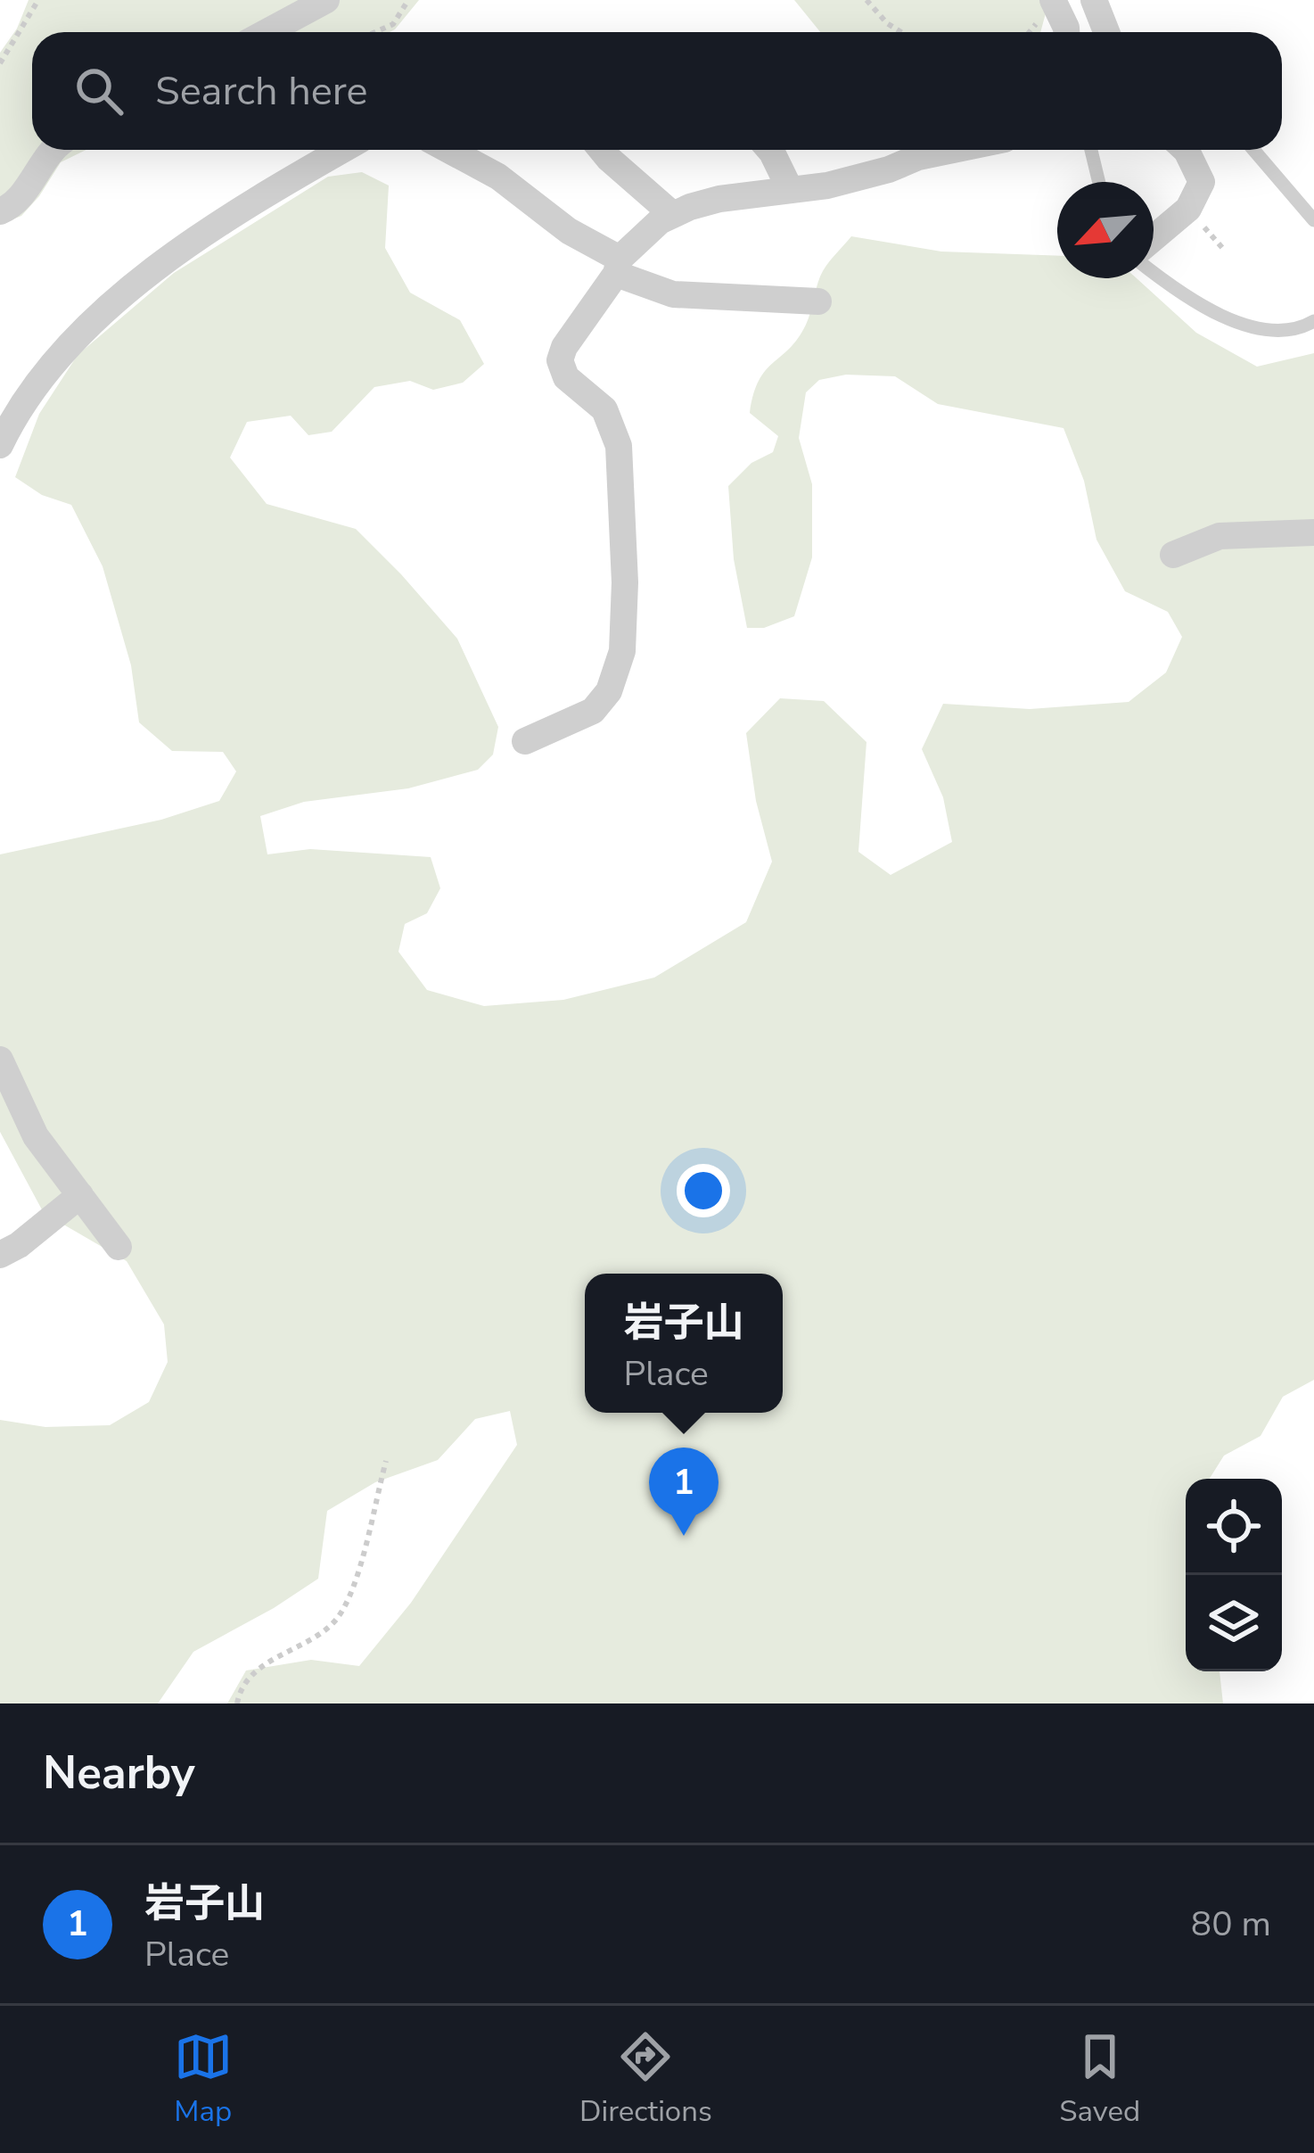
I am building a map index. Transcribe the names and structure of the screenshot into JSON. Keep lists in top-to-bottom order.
{
  "north": "bottom left",
  "page": {
    "search": "Search here",
    "popup": ["岩子山", "Place"],
    "pins": "1",
    "heading": "Nearby",
    "list": [
      {
        "mark": "1",
        "name": "岩子山",
        "note": "Place",
        "value": "80 m"
      }
    ],
    "nav": ["Map", "Directions", "Saved"]
  }
}
